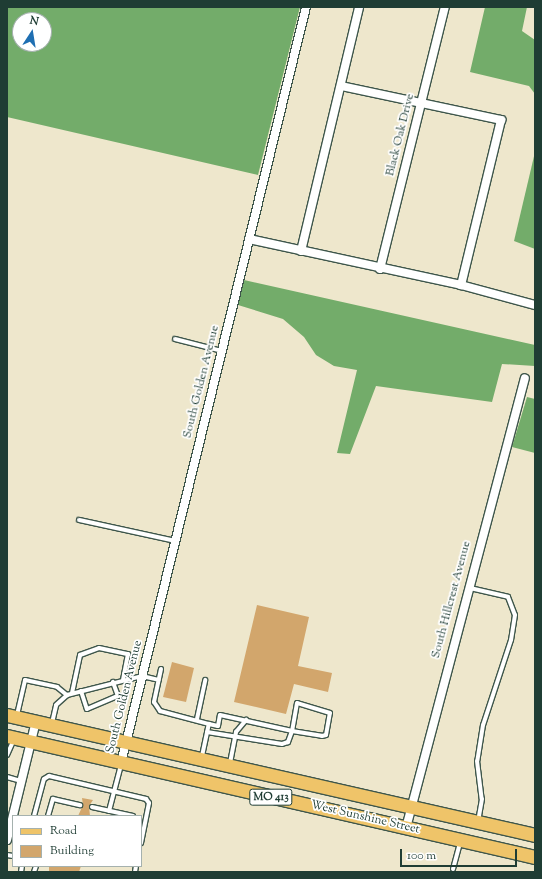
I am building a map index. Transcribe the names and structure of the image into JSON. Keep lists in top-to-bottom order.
{
  "streets": {
    "main road": ["MO 413", "West Sunshine Street"],
    "street": ["Black Oak Drive", "South Golden Avenue", "South Hillcrest Avenue"]
  },
  "crossings": [
    ["South Golden Avenue", "West Sunshine Street"],
    ["South Hillcrest Avenue", "West Sunshine Street"]
  ],
  "legend": ["Road", "Building"],
  "scale_bar": "100 m",
  "north": "top"
}
